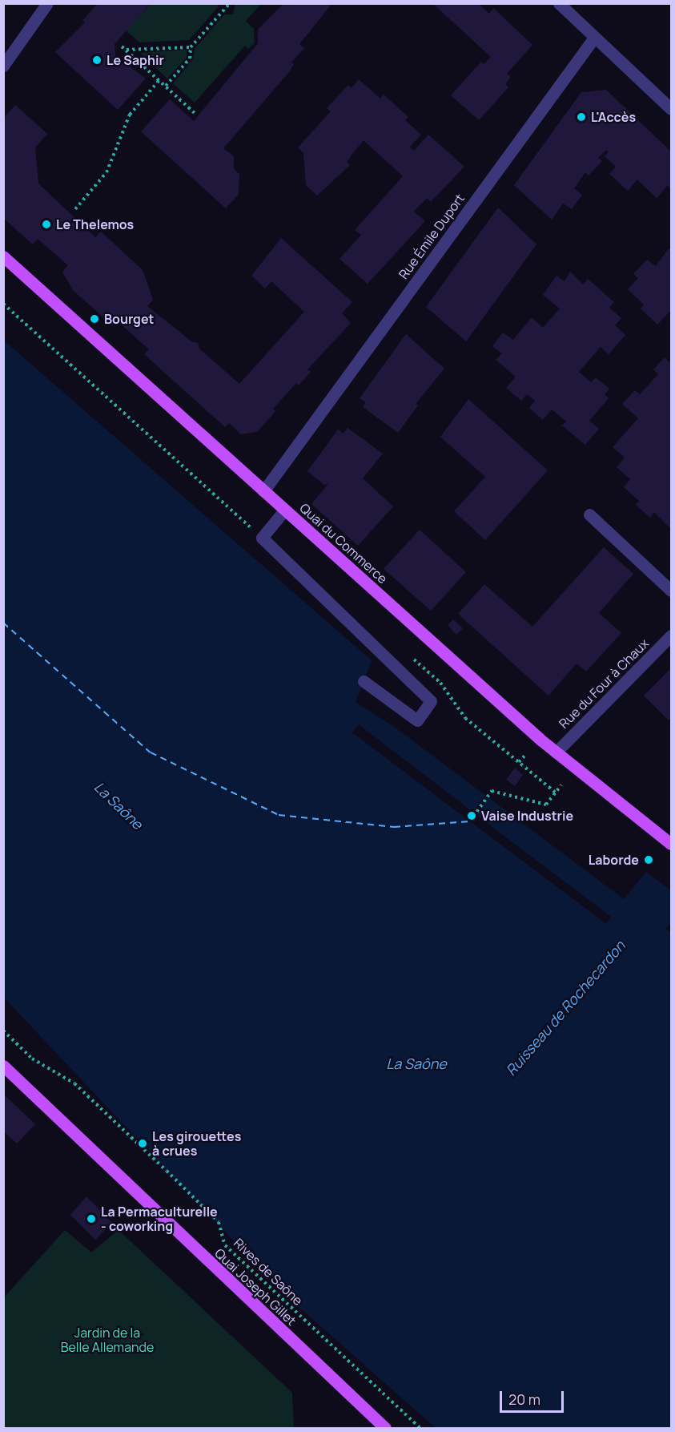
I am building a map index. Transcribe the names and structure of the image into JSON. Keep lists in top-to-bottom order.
{
  "streets": {
    "main road": ["Quai du Commerce", "Quai Joseph Gillet"],
    "street": ["Rue Émile Duport", "Rue du Four à Chaux"],
    "path": ["Rives de Saône"]
  },
  "crossings": [
    ["Rue Émile Duport", "Quai du Commerce"],
    ["Quai du Commerce", "Rue du Four à Chaux"]
  ],
  "water": ["La Saône", "Ruisseau de Rochecardon"],
  "parks": ["Jardin de la Belle Allemande"],
  "places": [
    "Le Saphir",
    "L'Accès",
    "Le Thelemos",
    "Bourget",
    "Vaise Industrie",
    "Laborde",
    "Les girouettes à crues",
    "La Permaculturelle - coworking"
  ],
  "scale_bar": "20 m"
}
